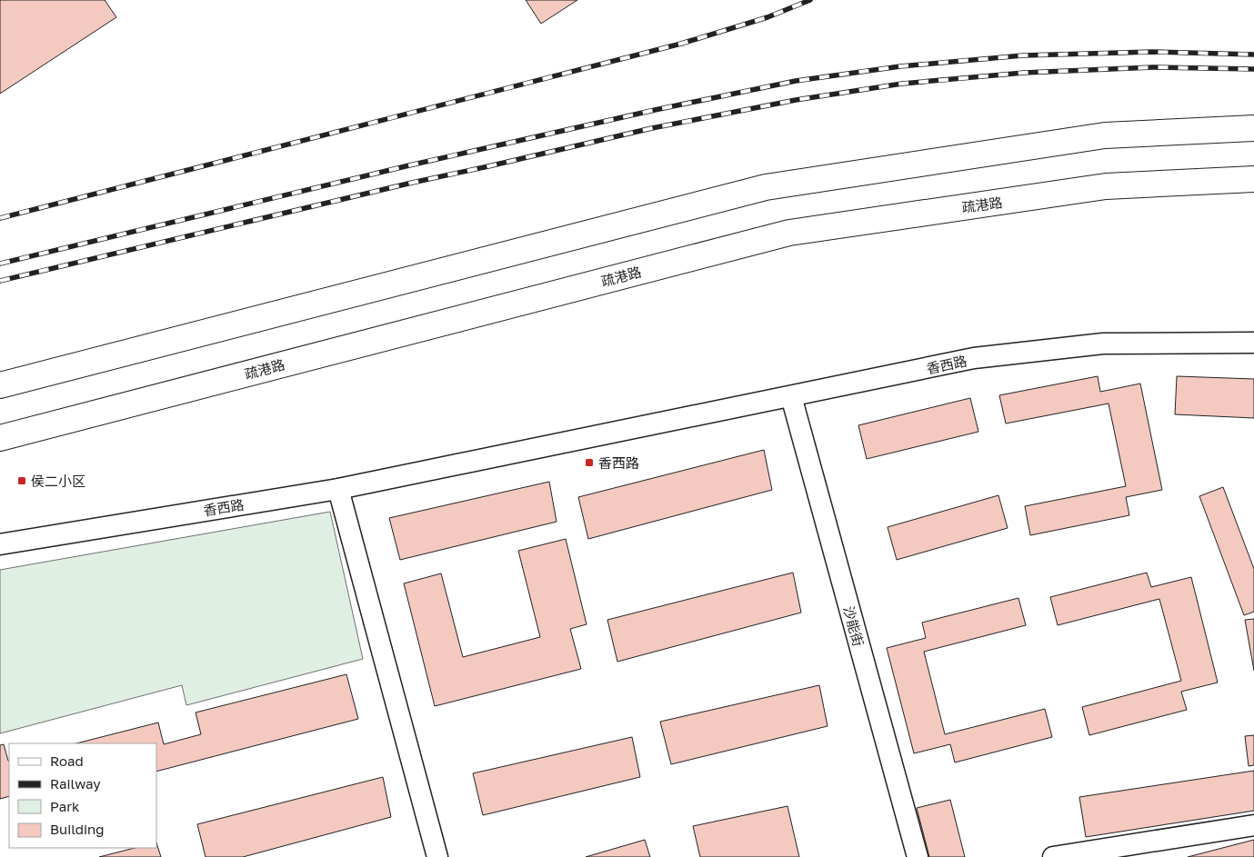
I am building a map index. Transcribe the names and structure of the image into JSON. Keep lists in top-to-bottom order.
{
  "streets": {
    "highway": ["疏港路"],
    "street": ["香西路", "沙能街"]
  },
  "crossings": [
    ["香西路", "沙能街"]
  ],
  "places": {
    "transit": ["香西路", "侯二小区"]
  },
  "legend": [
    "Road",
    "Railway",
    "Park",
    "Building"
  ]
}
